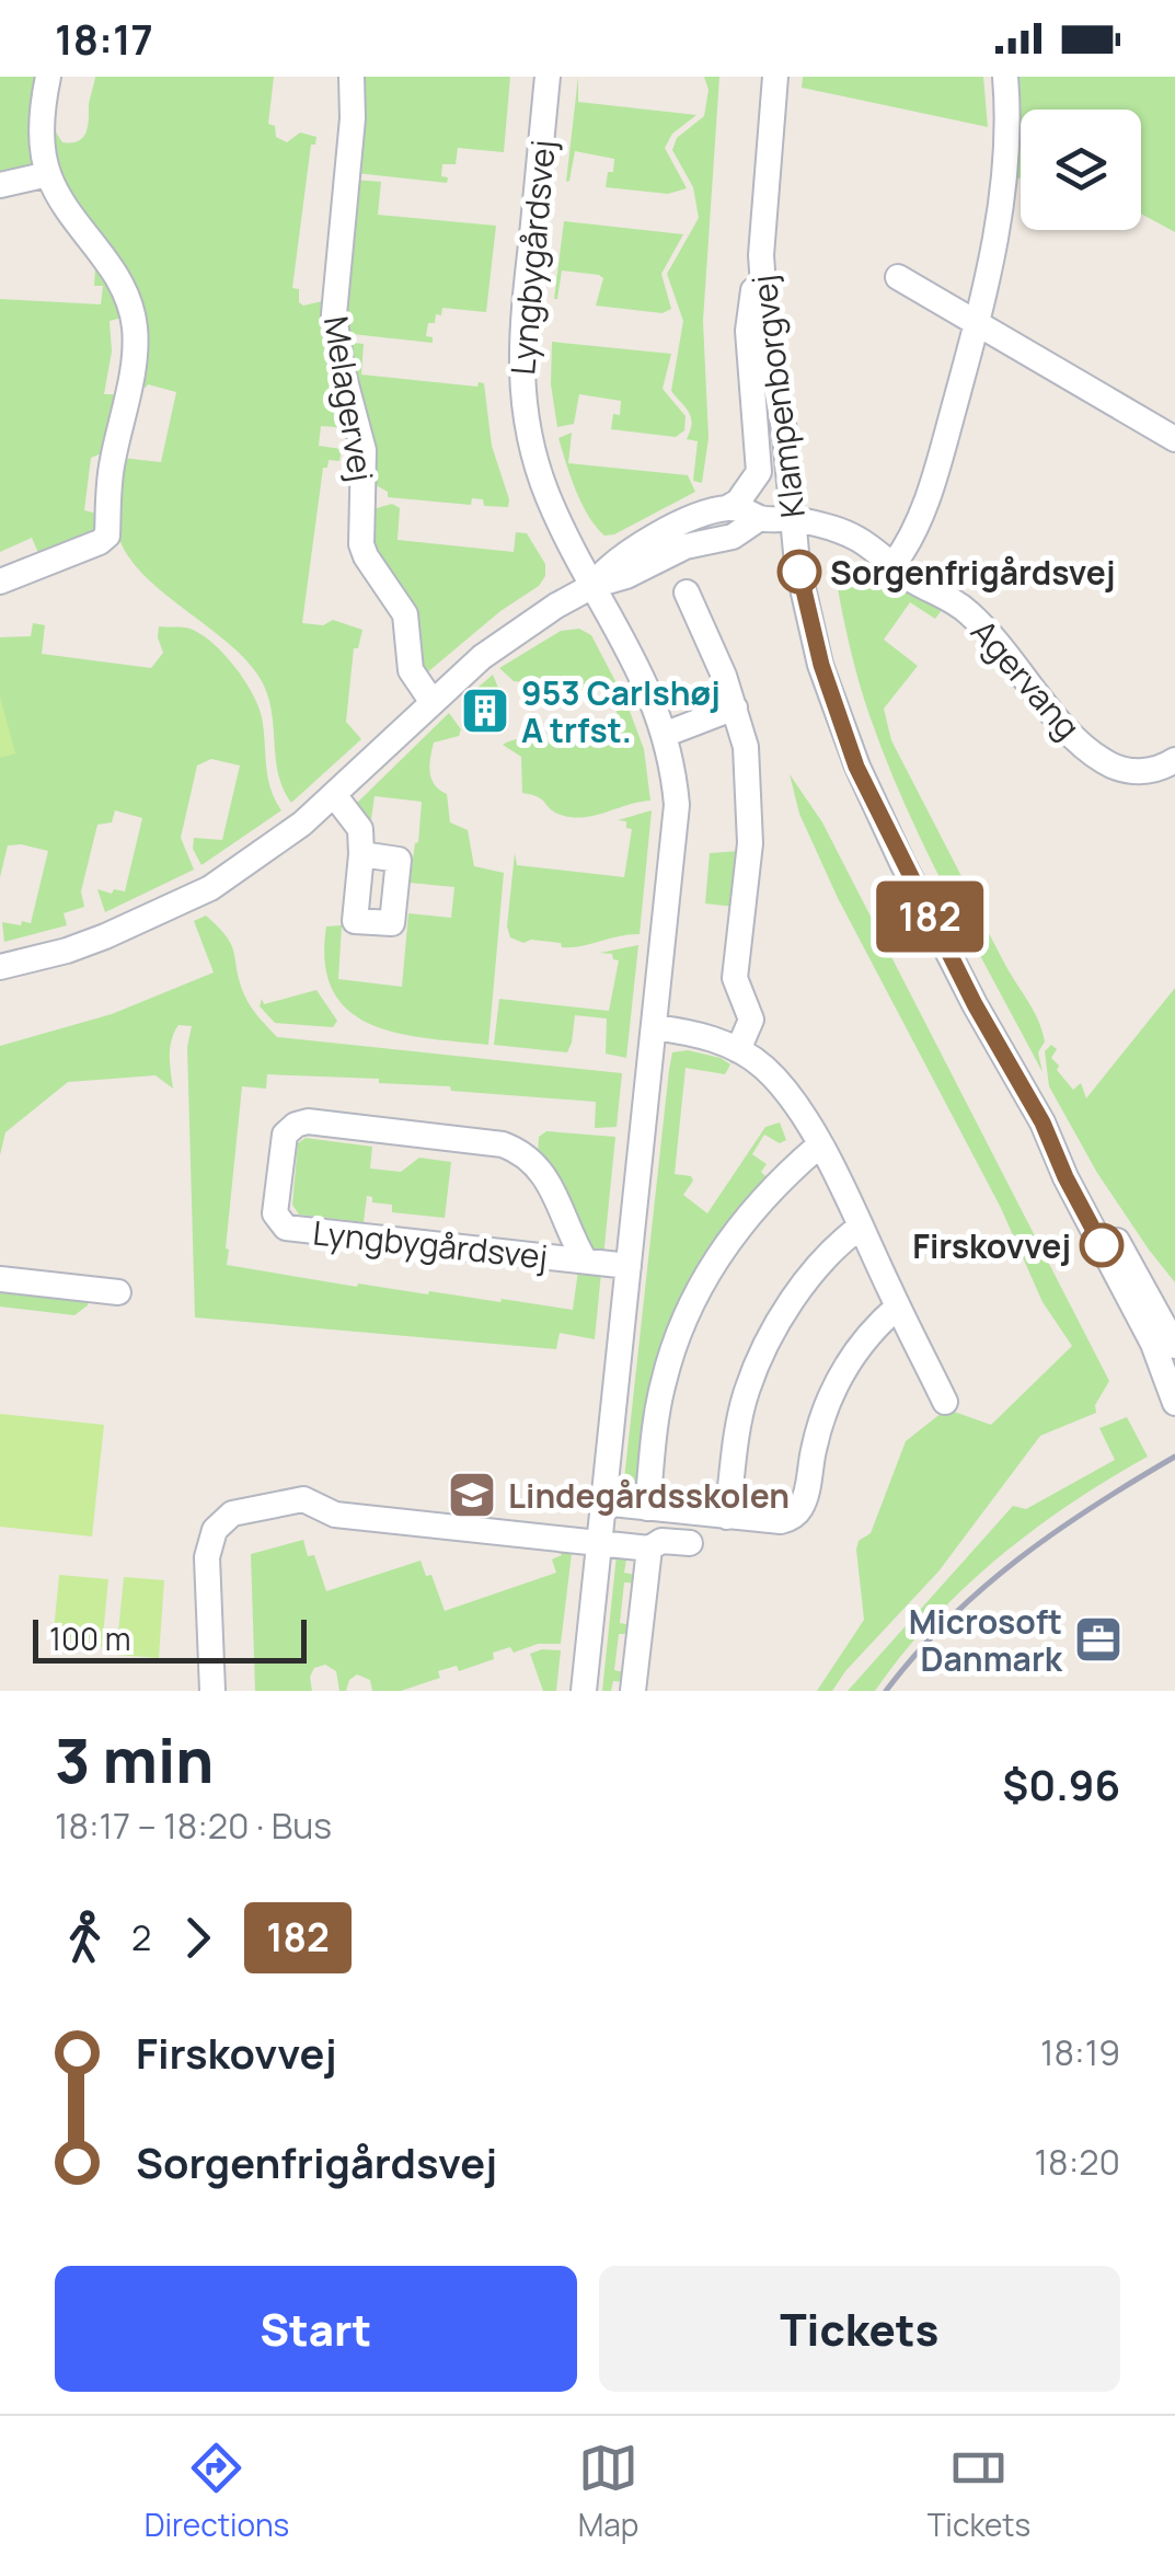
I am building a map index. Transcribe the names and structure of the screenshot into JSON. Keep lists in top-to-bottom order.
{
  "streets": {
    "street": [
      "Lyngbygårdsvej",
      "Klampenborgvej",
      "Melagervej",
      "Agervang"
    ]
  },
  "crossings": [
    ["Klampenborgvej", "Agervang"]
  ],
  "places": {
    "other": ["Sorgenfrigårdsvej", "Firskovvej"],
    "building": ["953 Carlshøj A trfst."],
    "school or university": ["Lindegårdsskolen"],
    "office": ["Microsoft Danmark"]
  },
  "lines": ["bus line 182"],
  "scale_bar": "100 m",
  "page": {
    "status": "18:17",
    "on_map": "182",
    "scale": "100 m",
    "heading": ["3 min", "18:17 – 18:20 · Bus", "$0.96"],
    "legs": ["2", "182"],
    "list": [
      {
        "name": "Firskovvej",
        "value": "18:19"
      },
      {
        "name": "Sorgenfrigårdsvej",
        "value": "18:20"
      }
    ],
    "buttons": ["Start", "Tickets"],
    "tabs": ["Directions", "Map", "Tickets"]
  }
}
